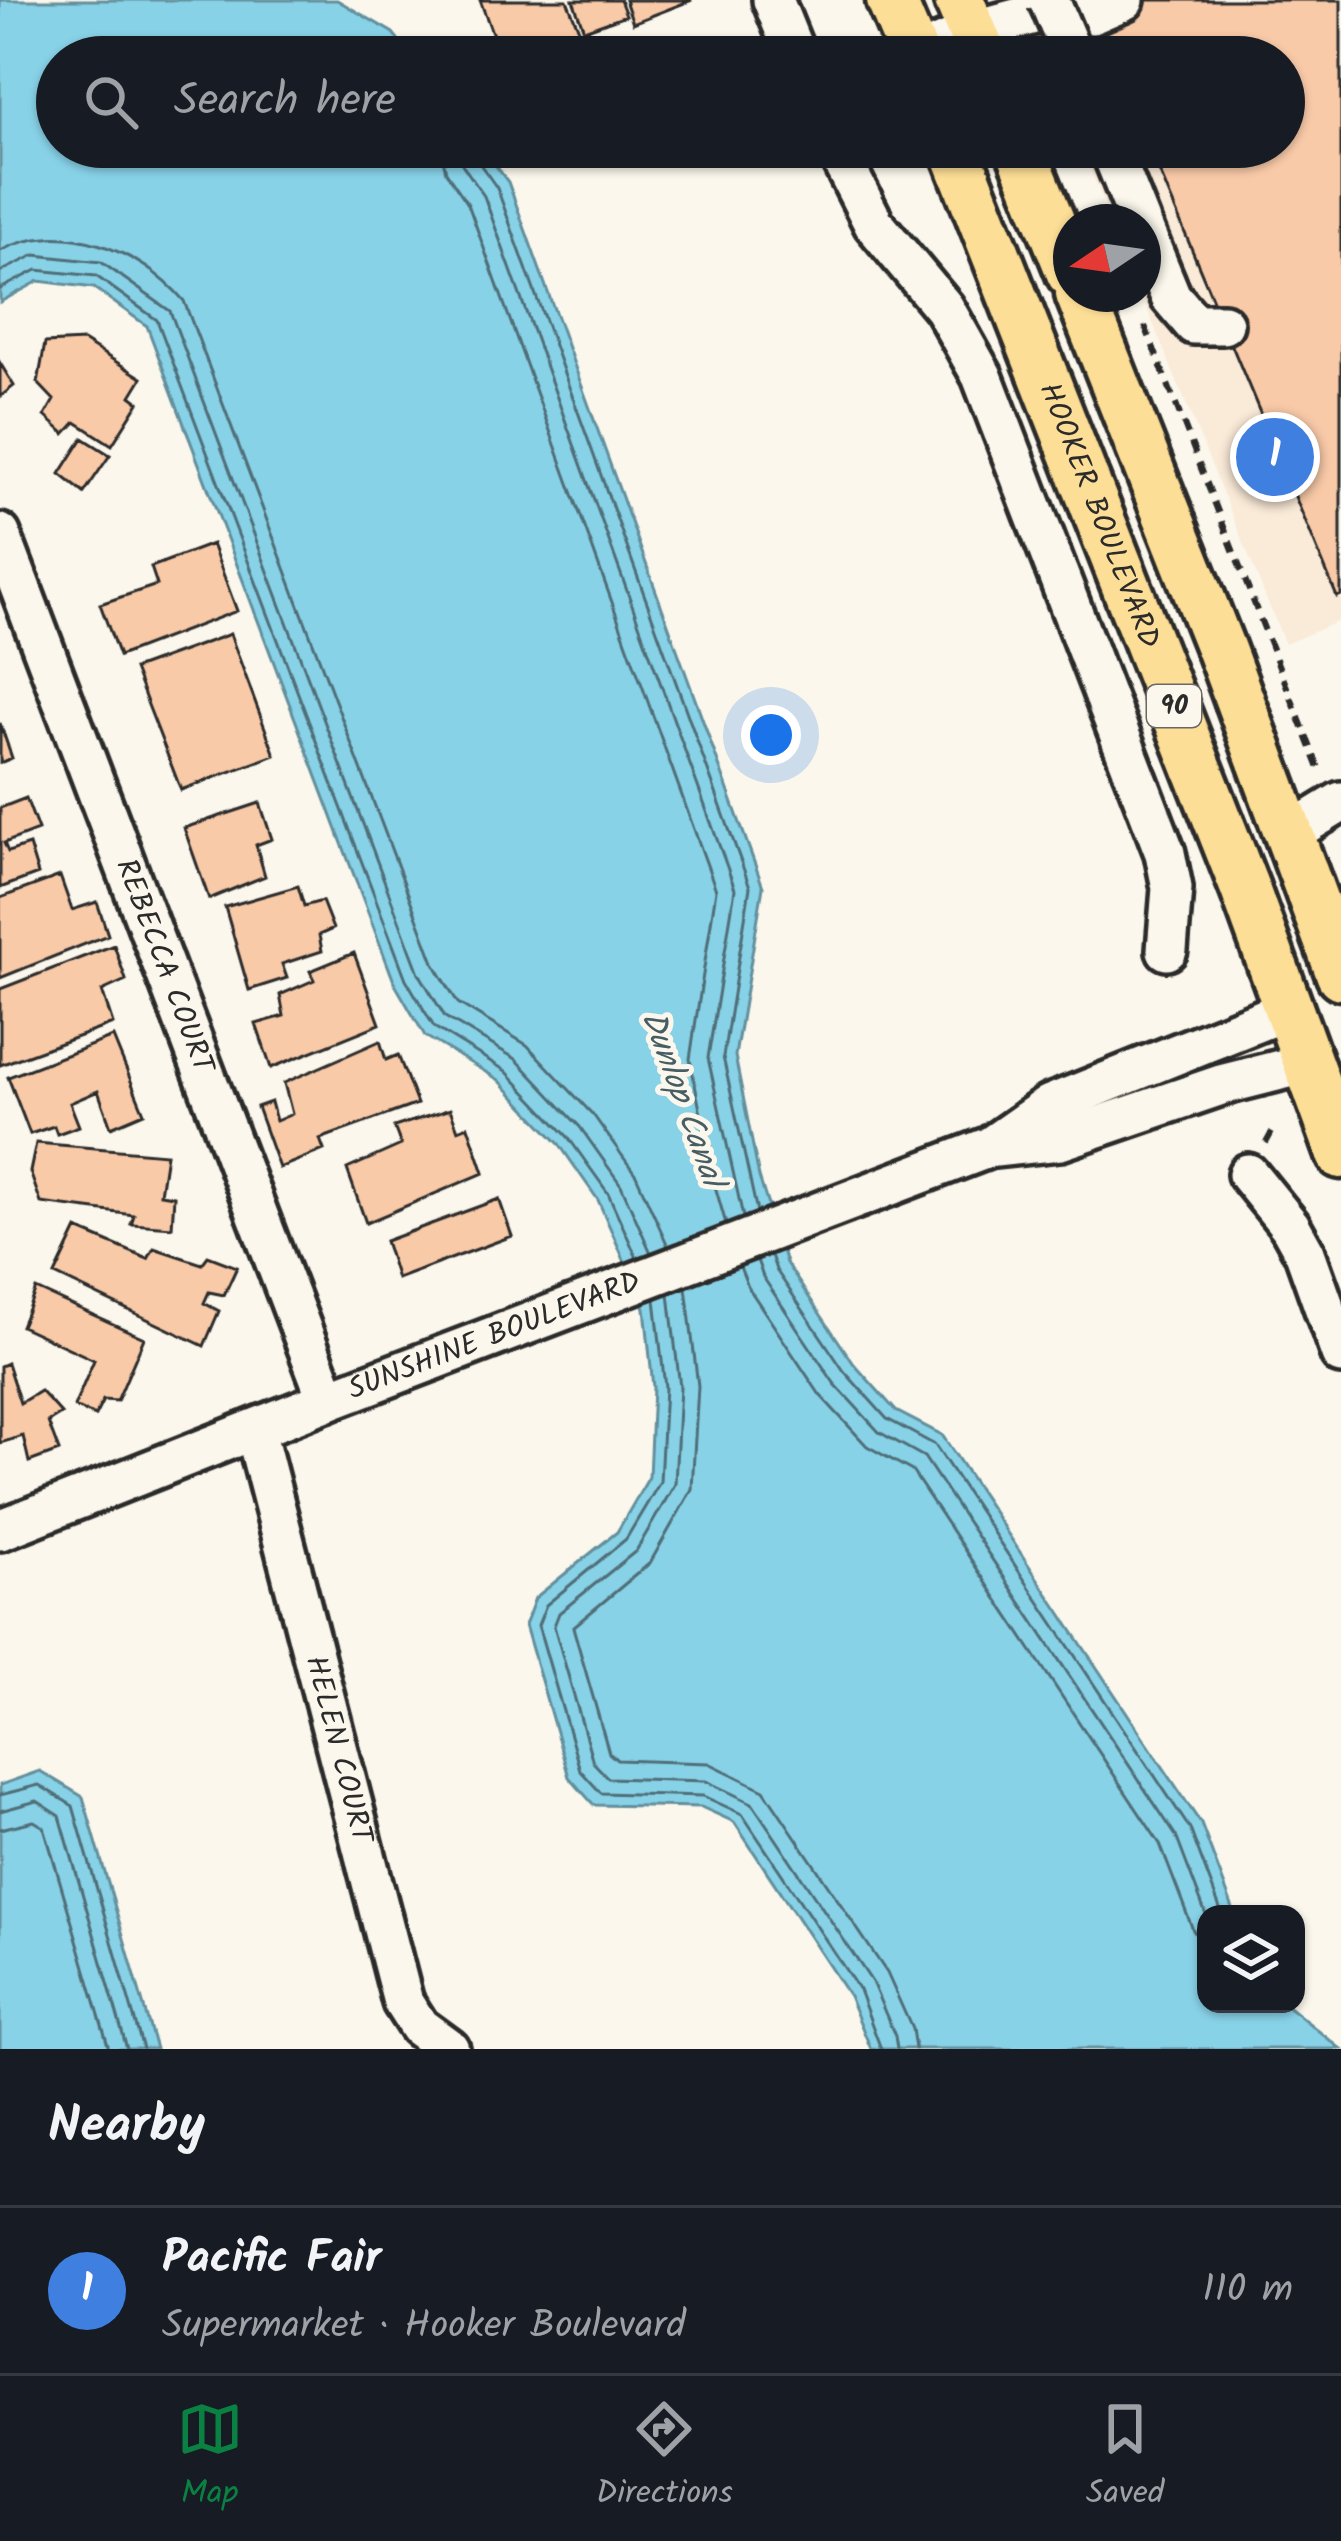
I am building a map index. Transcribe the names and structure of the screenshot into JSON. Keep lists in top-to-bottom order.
{
  "streets": {
    "main road": ["HOOKER BOULEVARD", "90", "SUNSHINE BOULEVARD"],
    "street": ["REBECCA COURT", "HELEN COURT"]
  },
  "crossings": [
    ["HOOKER BOULEVARD", "SUNSHINE BOULEVARD"],
    ["REBECCA COURT", "SUNSHINE BOULEVARD"],
    ["SUNSHINE BOULEVARD", "HELEN COURT"]
  ],
  "water": ["Dunlop Canal"],
  "north": "left",
  "page": {
    "search": "Search here",
    "pins": "1",
    "heading": "Nearby",
    "list": [
      {
        "mark": "1",
        "name": "Pacific Fair",
        "note": "Supermarket · Hooker Boulevard",
        "value": "110 m"
      }
    ],
    "nav": ["Map", "Directions", "Saved"]
  }
}
